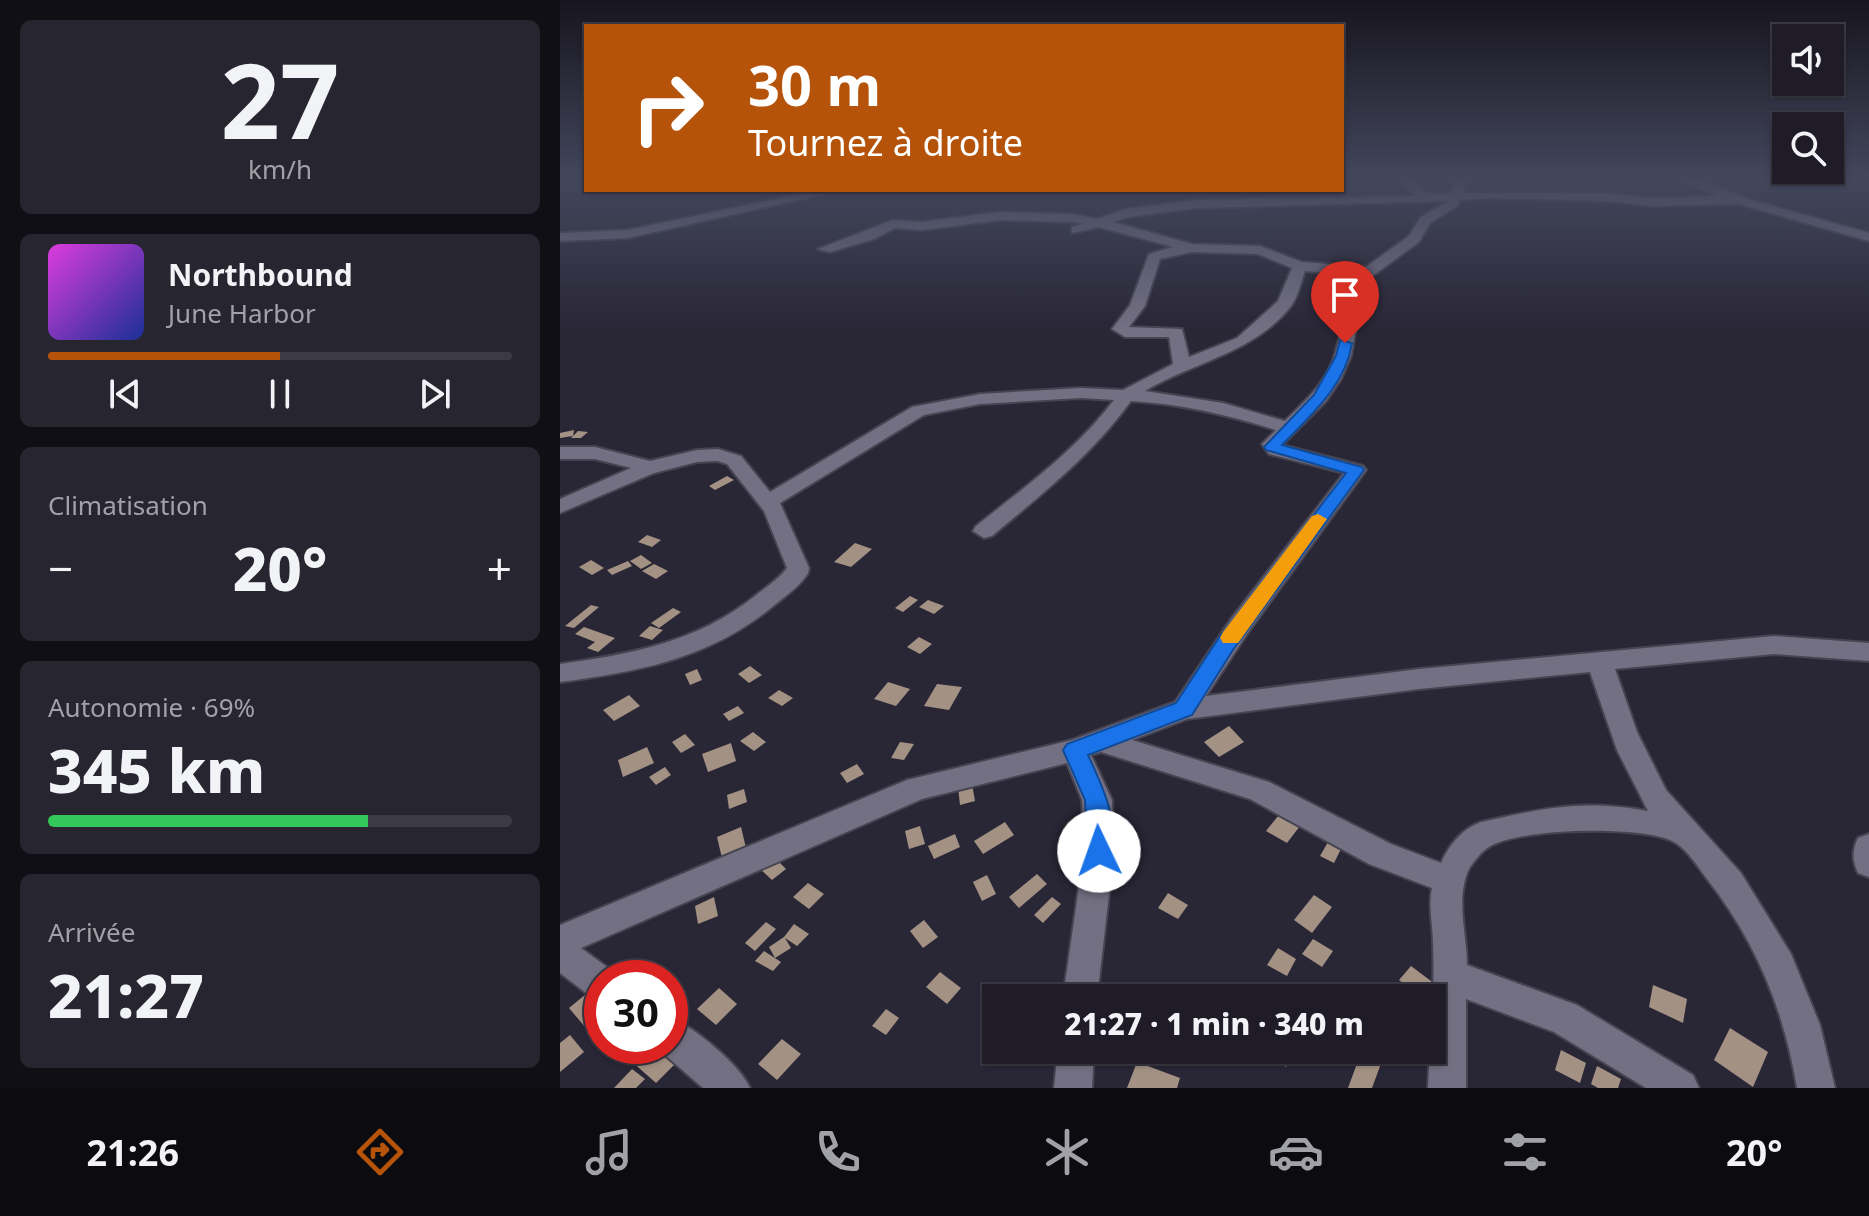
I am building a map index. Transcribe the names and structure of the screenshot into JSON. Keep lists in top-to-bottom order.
{
  "page": {
    "tile": [
      ["27", "km/h"],
      "Climatisation",
      ["Autonomie · 69%", "345 km"],
      ["Arrivée", "21:27"]
    ],
    "turn": ["30 m", "Tournez à droite"],
    "song": ["Northbound", "June Harbor"],
    "heat": ["−", "20°", "+"],
    "limit": "30",
    "trip": "21:27 · 1 min · 340 m",
    "tabs": ["21:26", "20°"]
  }
}
